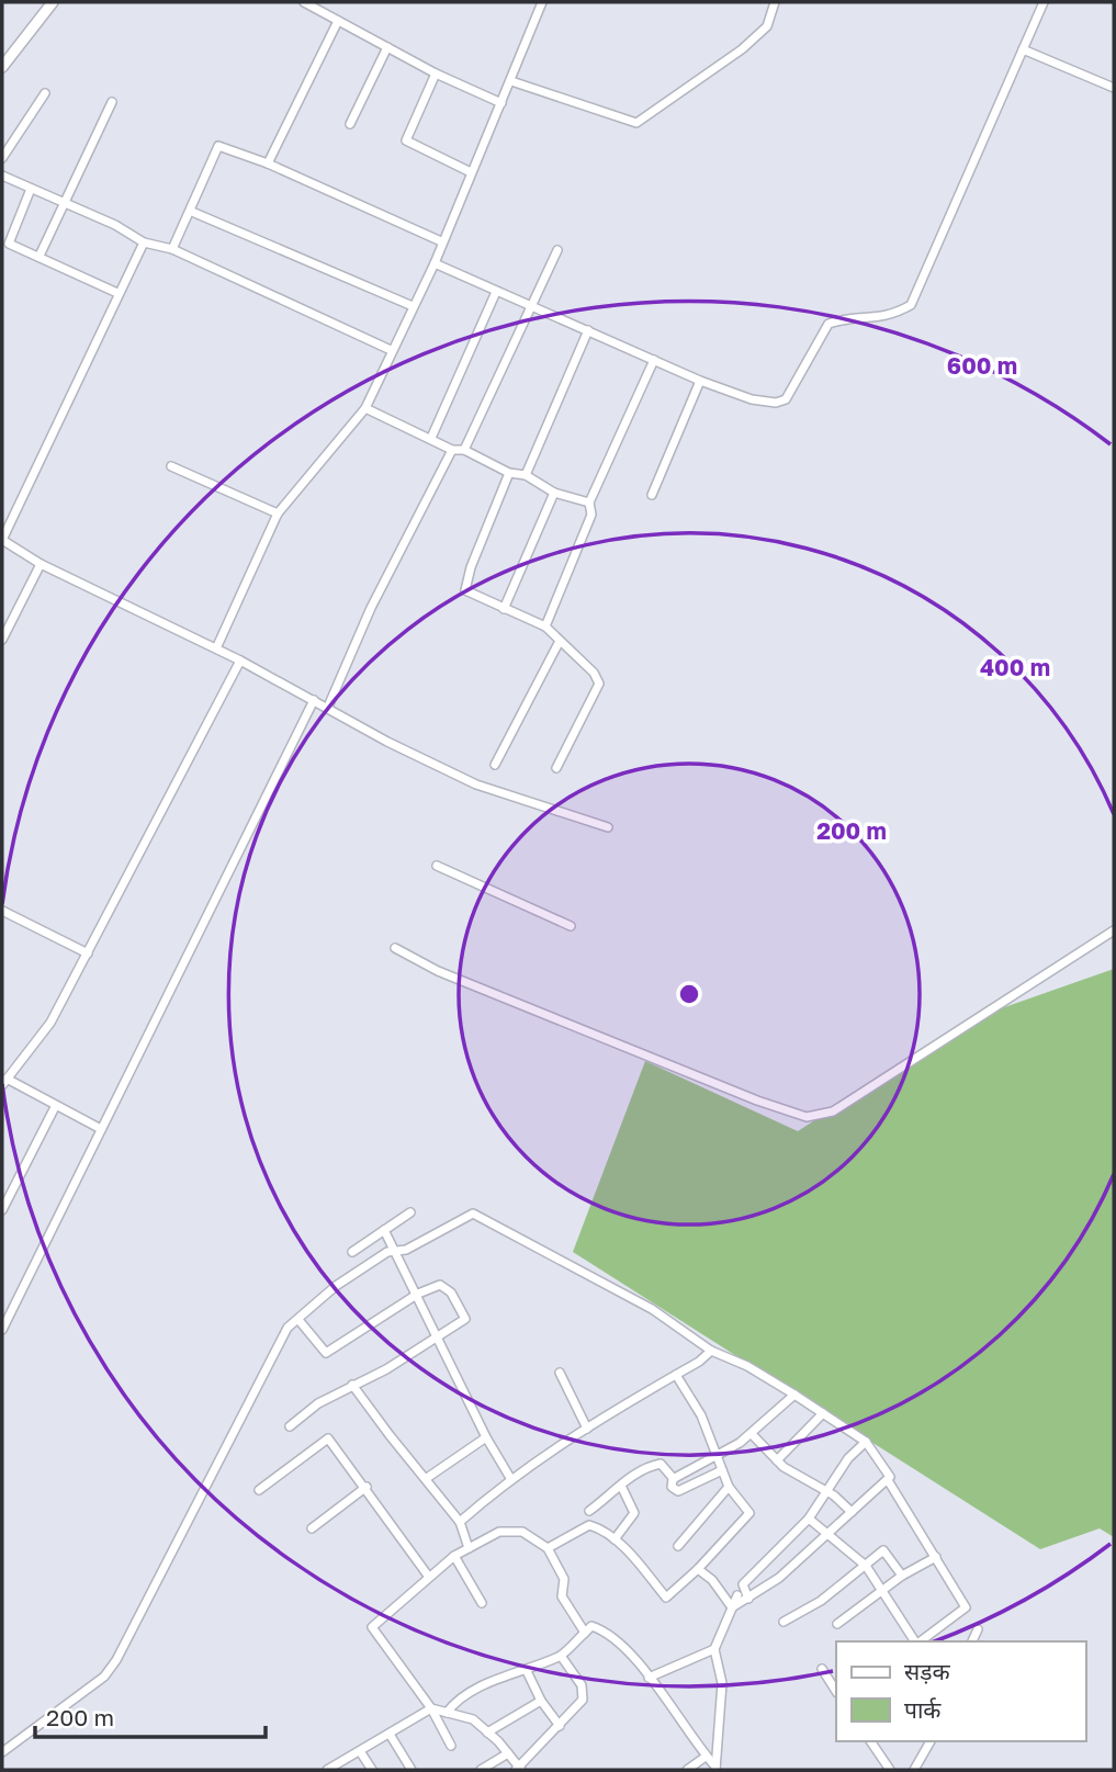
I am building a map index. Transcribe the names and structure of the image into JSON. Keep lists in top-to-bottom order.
{
  "legend": ["सड़क", "पार्क"],
  "scale_bar": "200 m",
  "rings": ["600 m", "400 m", "200 m"]
}
